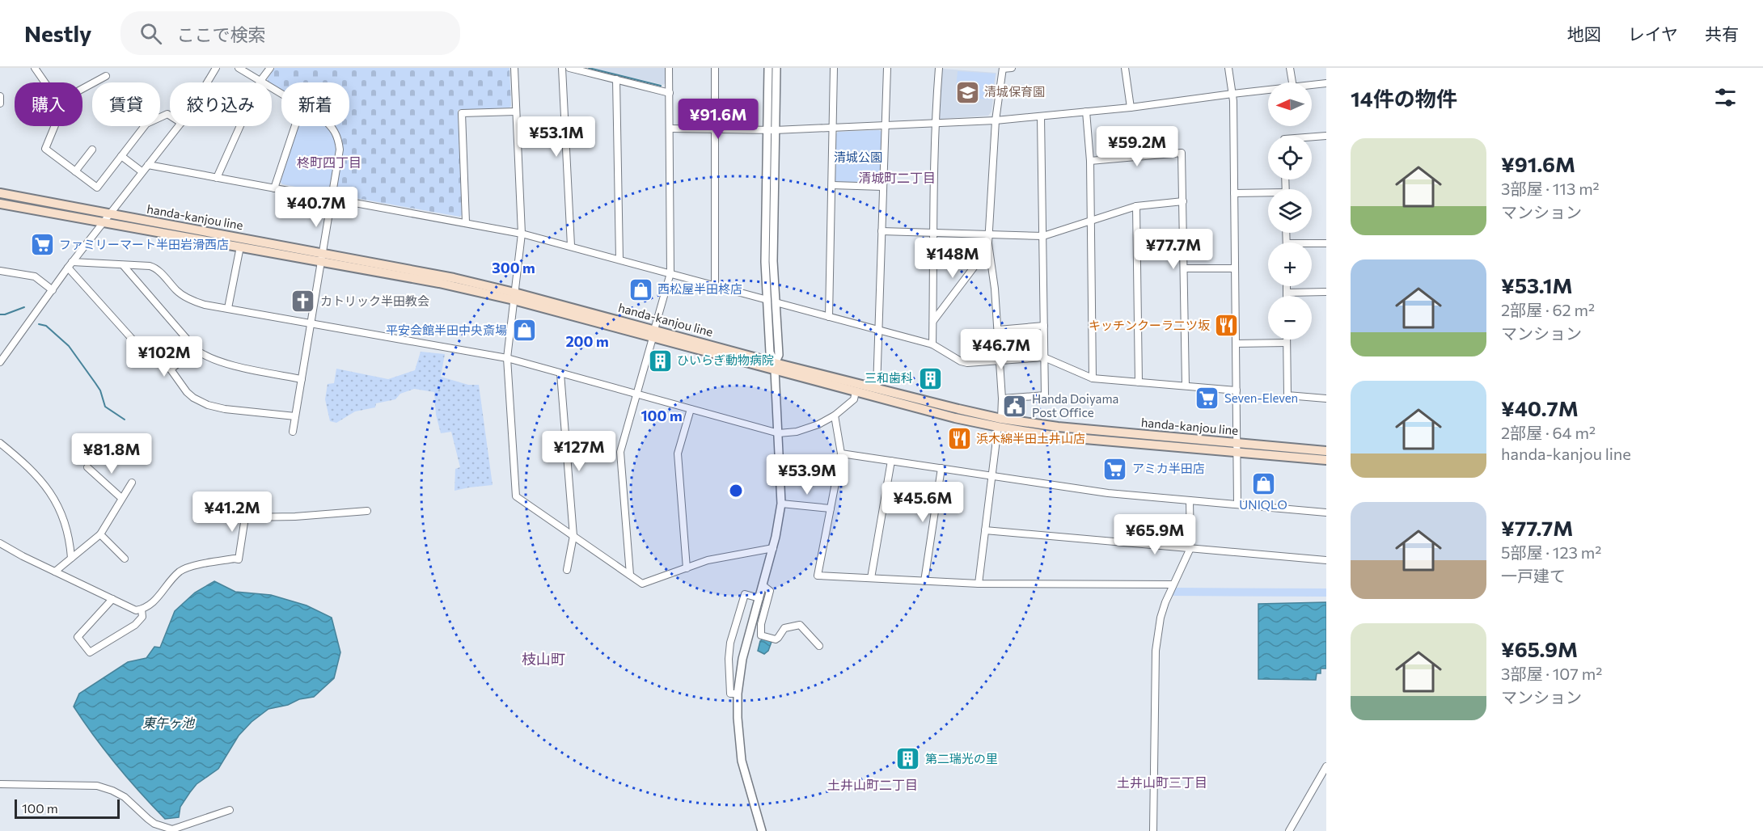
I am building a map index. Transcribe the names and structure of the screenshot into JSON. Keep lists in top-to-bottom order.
{
  "streets": {
    "main road": ["handa-kanjou line"]
  },
  "districts": [
    "柊町四丁目",
    "清城町二丁目",
    "枝山町",
    "土井山町三丁目",
    "土井山町二丁目"
  ],
  "water": ["東午ヶ池"],
  "parks": ["清城公園"],
  "places": {
    "school or university": ["清城保育園"],
    "supermarket": ["ファミリーマート半田岩滑西店", "Seven-Eleven", "アミカ半田店"],
    "shop": ["西松屋半田柊店", "平安会館半田中央斎場", "UNIQLO"],
    "church": ["カトリック半田教会"],
    "restaurant": ["キッチンクーラ二ツ坂", "浜木綿半田土井山店"],
    "building": ["ひいらぎ動物病院", "三和歯科", "第二瑞光の里"],
    "public building": ["Handa Doiyama Post Office"]
  },
  "scale_bar": "100 m",
  "north": "left",
  "page": {
    "header": "Nestly",
    "search": "ここで検索",
    "nav": ["地図", "レイヤ", "共有"],
    "heading": "14件の物件",
    "map_buttons": ["+", "−"],
    "chip": [
      "購入",
      "賃貸",
      "絞り込み",
      "新着"
    ],
    "price": [
      "¥91.6M",
      "¥53.1M",
      "¥59.2M",
      "¥40.7M",
      "¥77.7M",
      "¥148M",
      "¥46.7M",
      "¥102M",
      "¥127M",
      "¥81.8M",
      "¥53.9M",
      "¥45.6M",
      "¥41.2M",
      "¥65.9M"
    ],
    "list": [
      {
        "name": "¥91.6M",
        "note": "3部屋 · 113 m² · マンション"
      },
      {
        "name": "¥53.1M",
        "note": "2部屋 · 62 m² · マンション"
      },
      {
        "name": "¥40.7M",
        "note": "2部屋 · 64 m² · handa-kanjou line"
      },
      {
        "name": "¥77.7M",
        "note": "5部屋 · 123 m² · 一戸建て"
      },
      {
        "name": "¥65.9M",
        "note": "3部屋 · 107 m² · マンション"
      }
    ],
    "scale": "100 m"
  },
  "rings": ["300 m", "200 m", "100 m"]
}
